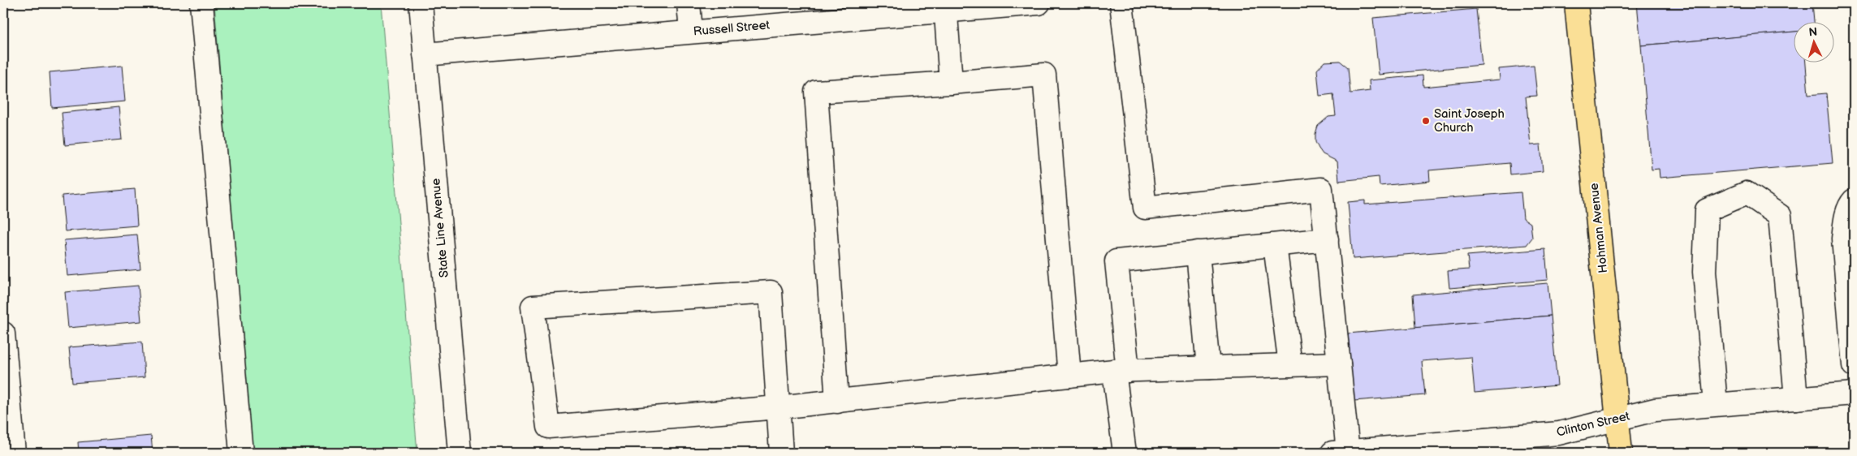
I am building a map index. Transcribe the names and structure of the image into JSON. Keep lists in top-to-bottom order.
{
  "streets": {
    "main road": ["Hohman Avenue"],
    "street": ["Russell Street", "State Line Avenue", "Clinton Street"]
  },
  "crossings": [
    ["Russell Street", "State Line Avenue"],
    ["Hohman Avenue", "Clinton Street"]
  ],
  "places": ["Saint Joseph Church"],
  "north": "top"
}
